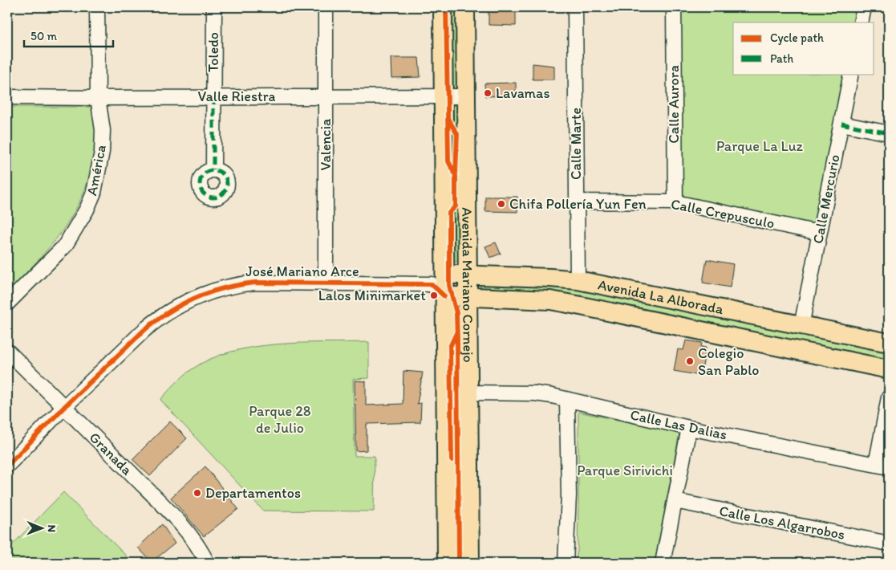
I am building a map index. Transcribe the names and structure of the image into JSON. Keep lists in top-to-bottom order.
{
  "streets": {
    "main road": ["Avenida Mariano Cornejo", "Avenida La Alborada"],
    "street": [
      "Toledo",
      "Valle Riestra",
      "Calle Aurora",
      "Calle Marte",
      "Valencia",
      "América",
      "Calle Mercurio",
      "Calle Crepusculo",
      "José Mariano Arce",
      "Calle Las Dalias",
      "Granada",
      "Calle Los Algarrobos"
    ]
  },
  "crossings": [
    ["Toledo", "Valle Riestra"],
    ["Valle Riestra", "Valencia"],
    ["Valle Riestra", "América"],
    ["Valle Riestra", "Avenida Mariano Cornejo"],
    ["Calle Aurora", "Calle Crepusculo"],
    ["Calle Marte", "Calle Crepusculo"],
    ["Calle Marte", "Avenida La Alborada"],
    ["Valencia", "José Mariano Arce"],
    ["Calle Mercurio", "Calle Crepusculo"],
    ["Calle Mercurio", "Avenida La Alborada"],
    ["José Mariano Arce", "Avenida Mariano Cornejo"],
    ["José Mariano Arce", "Avenida La Alborada"],
    ["José Mariano Arce", "Granada"],
    ["Avenida Mariano Cornejo", "Avenida La Alborada"],
    ["Avenida Mariano Cornejo", "Calle Las Dalias"]
  ],
  "parks": ["Parque La Luz", "Parque 28 de Julio", "Parque Sirivichi"],
  "places": [
    "Lavamas",
    "Chifa Pollería Yun Fen",
    "Lalos Minimarket",
    "Colegio San Pablo",
    "Departamentos"
  ],
  "legend": ["Cycle path", "Path"],
  "scale_bar": "50 m",
  "north": "right"
}
